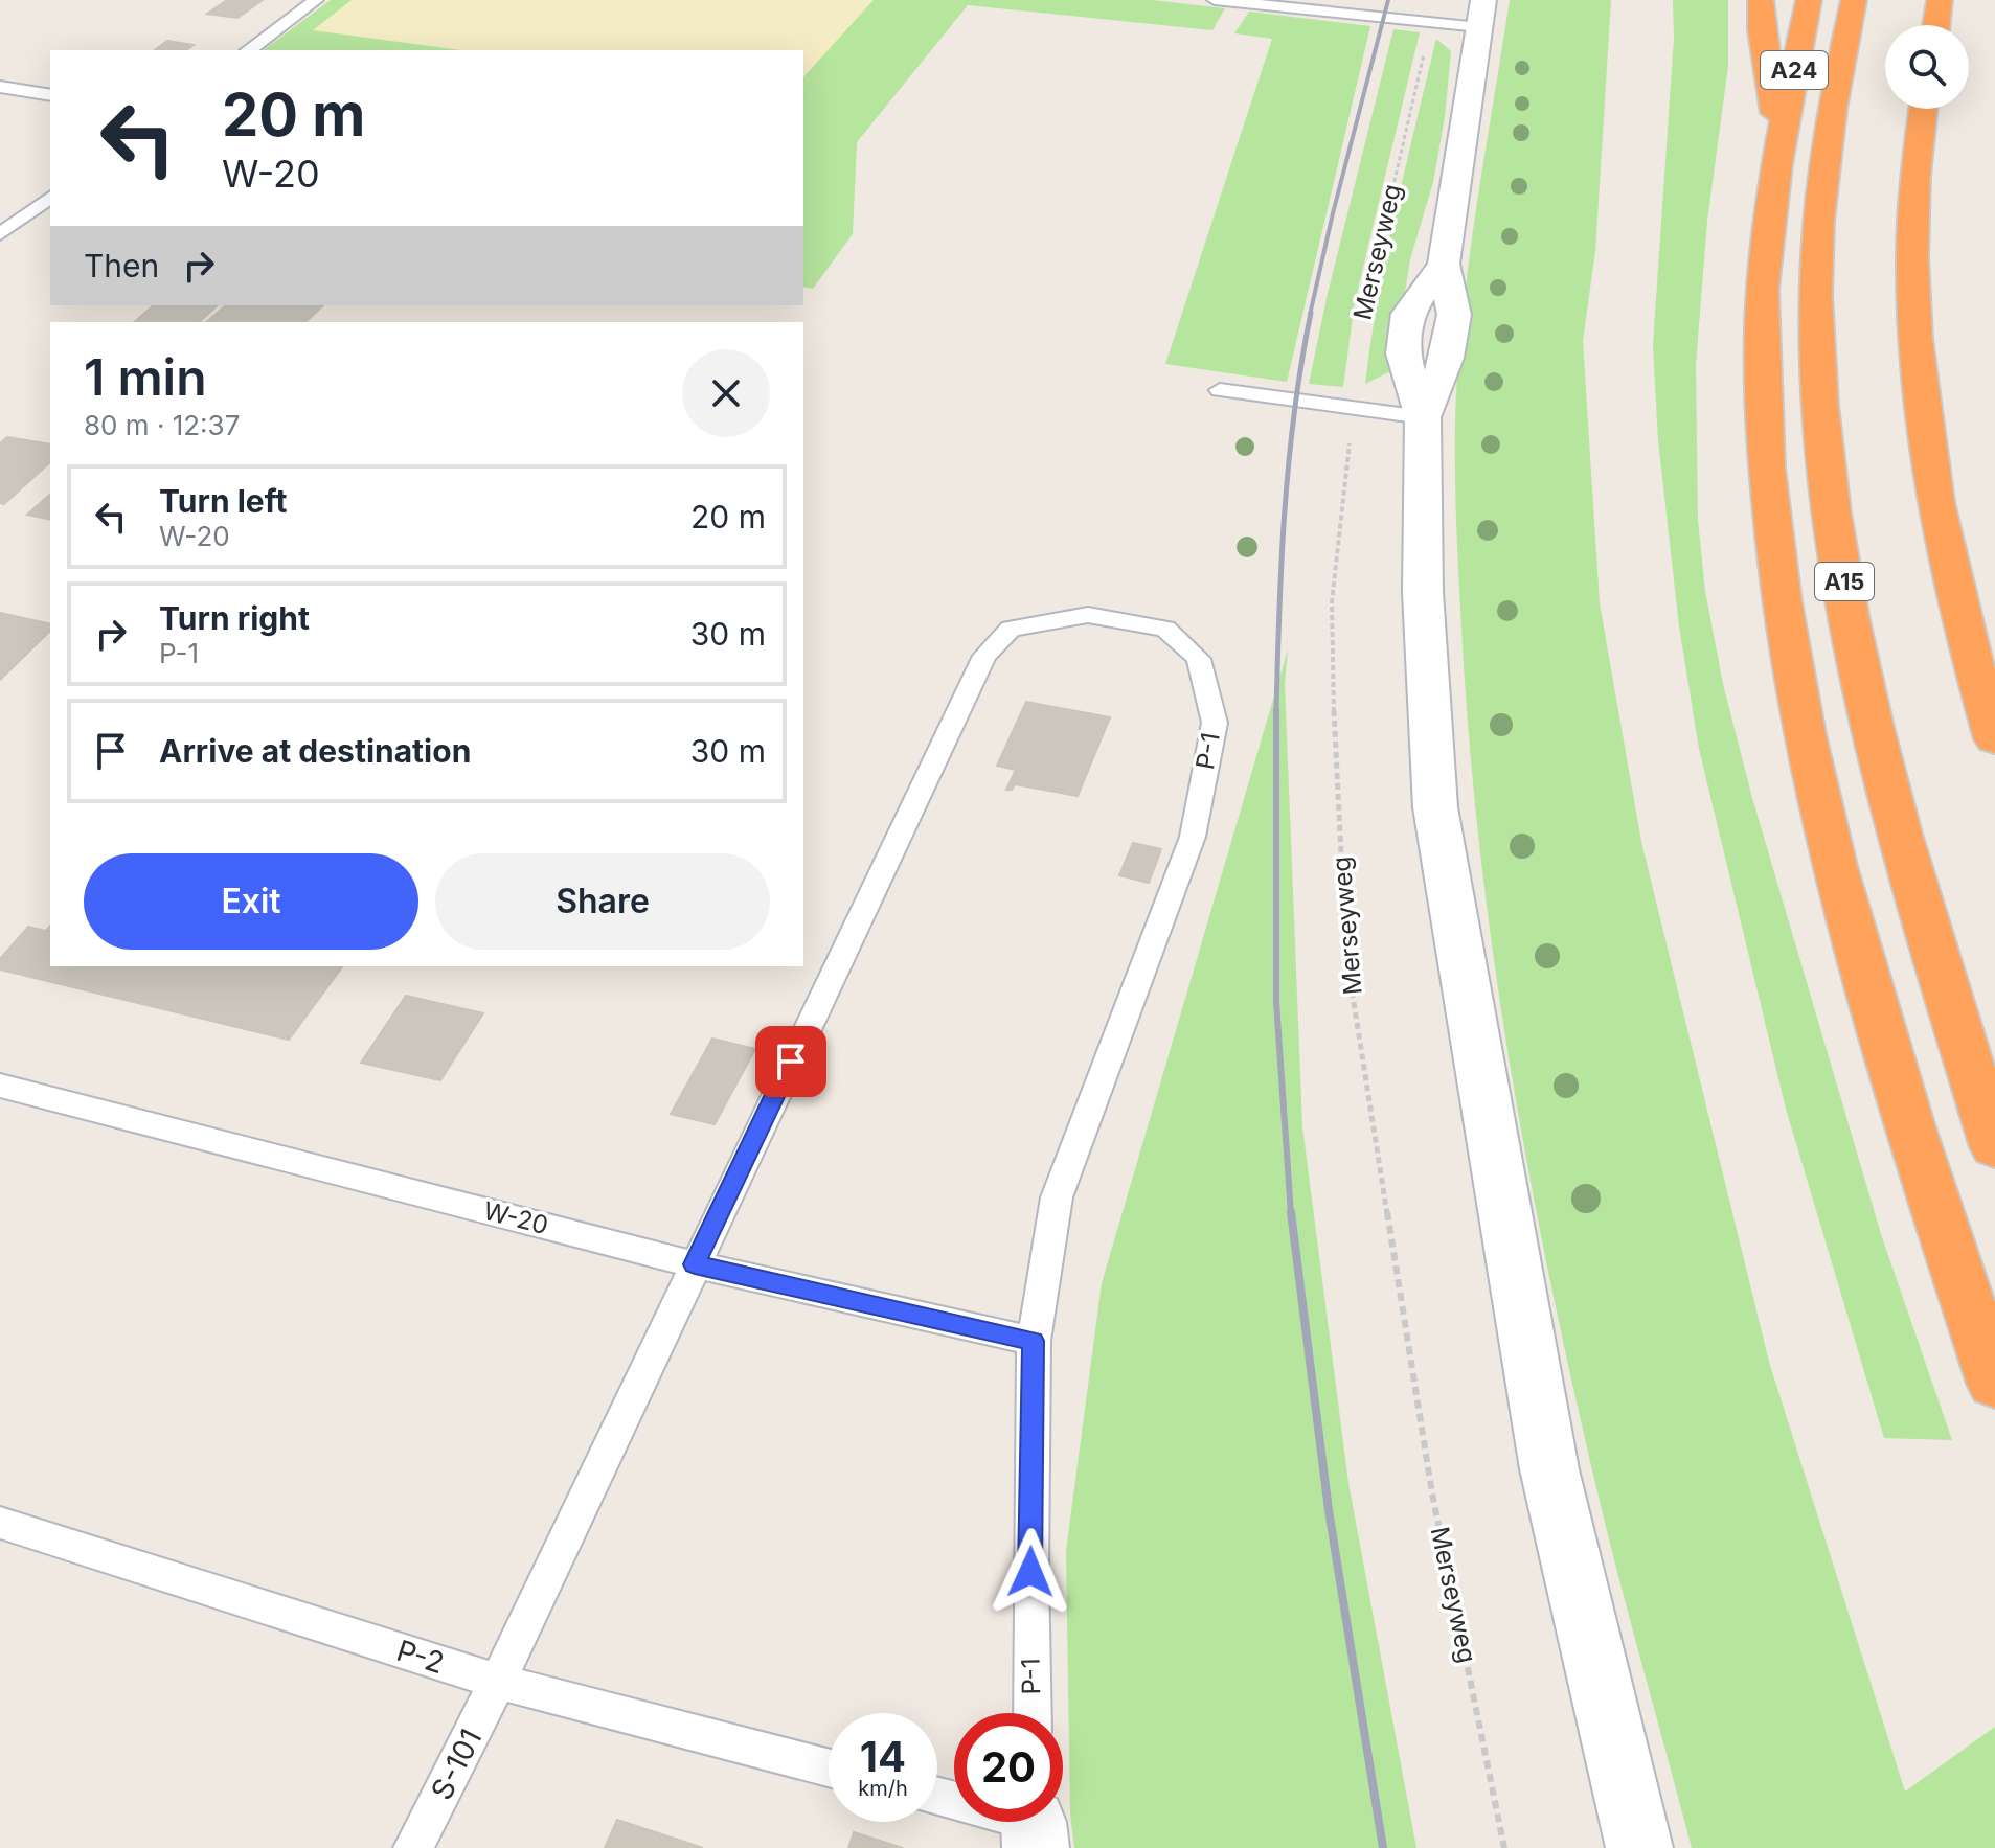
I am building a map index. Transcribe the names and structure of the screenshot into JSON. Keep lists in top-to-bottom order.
{
  "streets": {
    "highway": ["A24", "A15"],
    "street": ["Merseyweg"],
    "lane": [
      "P-1",
      "W-20",
      "P-2",
      "S-101"
    ]
  },
  "crossings": [
    ["A24", "A15"],
    ["P-1", "W-20"],
    ["P-1", "P-2"],
    ["P-1", "S-101"],
    ["P-2", "S-101"]
  ],
  "page": {
    "turn": ["20 m", "W-20"],
    "then": "Then",
    "heading": ["1 min", "80 m · 12:37"],
    "list": [
      {
        "name": "Turn left",
        "note": "W-20",
        "value": "20 m"
      },
      {
        "name": "Turn right",
        "note": "P-1",
        "value": "30 m"
      },
      {
        "name": "Arrive at destination",
        "value": "30 m"
      }
    ],
    "buttons": ["Exit", "Share"],
    "speed": "14 km/h",
    "limit": "20"
  }
}
